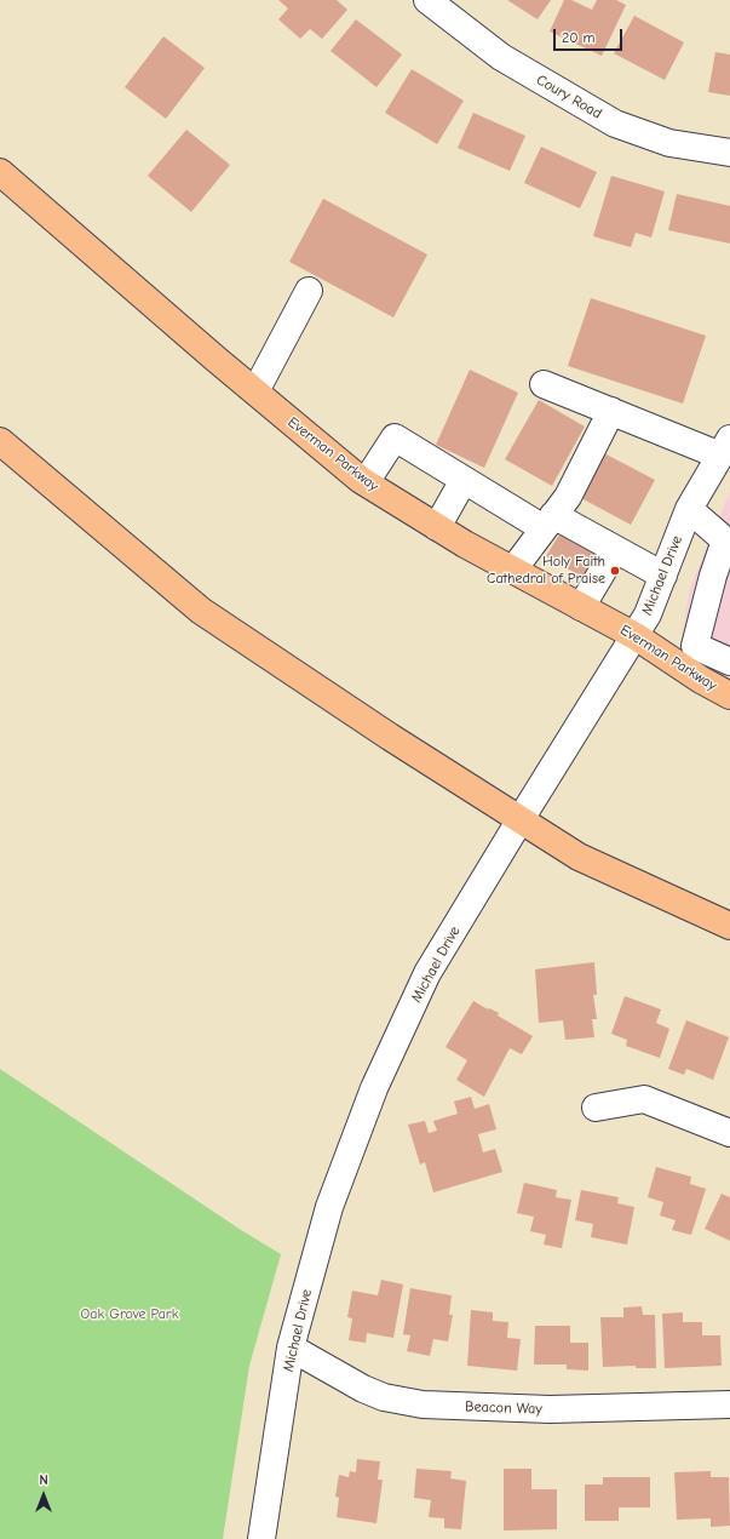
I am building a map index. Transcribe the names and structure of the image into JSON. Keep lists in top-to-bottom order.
{
  "streets": {
    "main road": ["Everman Parkway"],
    "street": ["Coury Road", "Michael Drive", "Beacon Way"]
  },
  "crossings": [
    ["Everman Parkway", "Michael Drive"],
    ["Michael Drive", "Beacon Way"]
  ],
  "parks": ["Oak Grove Park"],
  "places": ["Holy Faith Cathedral of Praise"],
  "scale_bar": "20 m",
  "north": "top"
}
